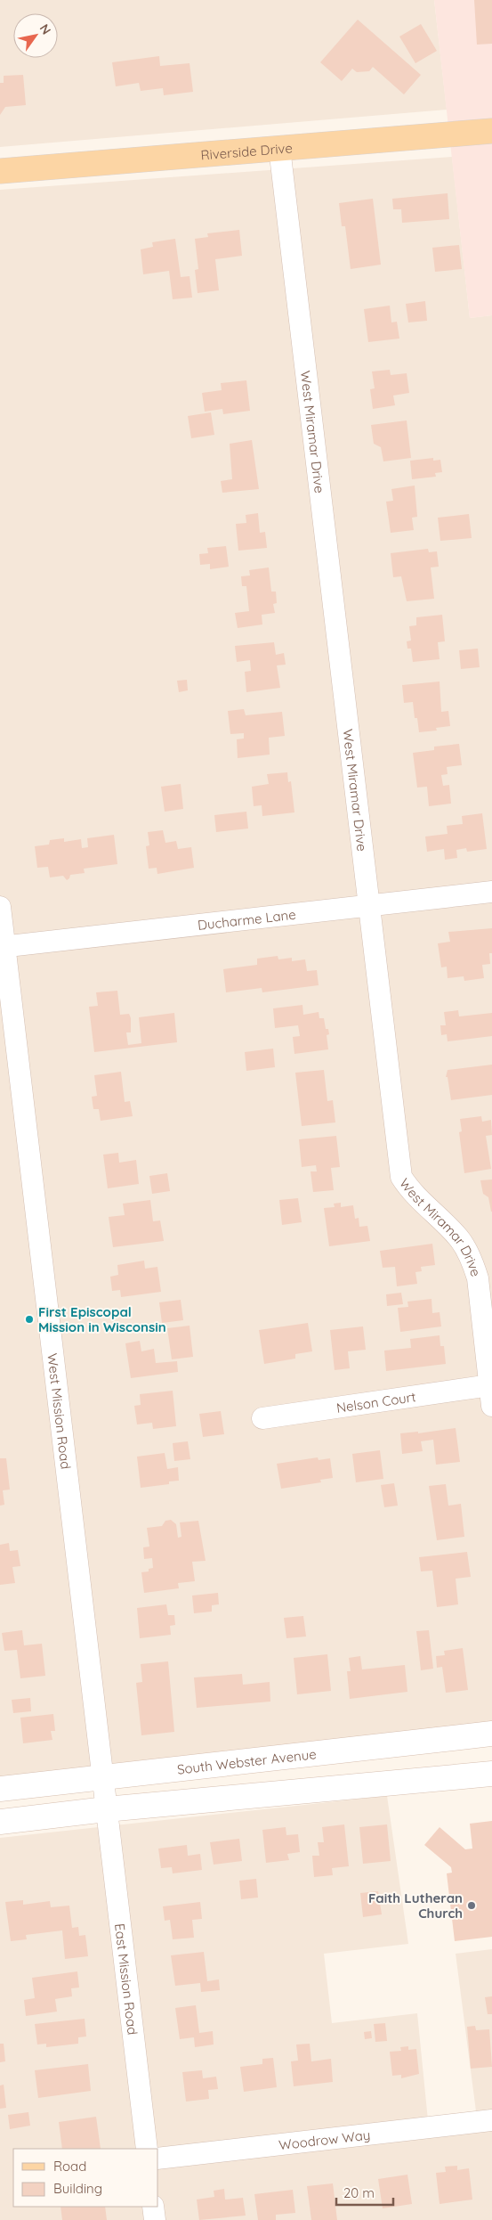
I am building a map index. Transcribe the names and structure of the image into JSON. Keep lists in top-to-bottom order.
{
  "streets": {
    "main road": ["Riverside Drive", "South Webster Avenue"],
    "street": [
      "West Miramar Drive",
      "Ducharme Lane",
      "Nelson Court",
      "West Mission Road",
      "East Mission Road",
      "Woodrow Way"
    ]
  },
  "crossings": [
    ["Riverside Drive", "West Miramar Drive"],
    ["West Miramar Drive", "Ducharme Lane"],
    ["West Miramar Drive", "Nelson Court"],
    ["Ducharme Lane", "West Mission Road"],
    ["West Mission Road", "South Webster Avenue"],
    ["West Mission Road", "East Mission Road"]
  ],
  "places": ["First Episcopal Mission in Wisconsin", "Faith Lutheran Church"],
  "legend": ["Road", "Building"],
  "scale_bar": "20 m",
  "north": "top right"
}
